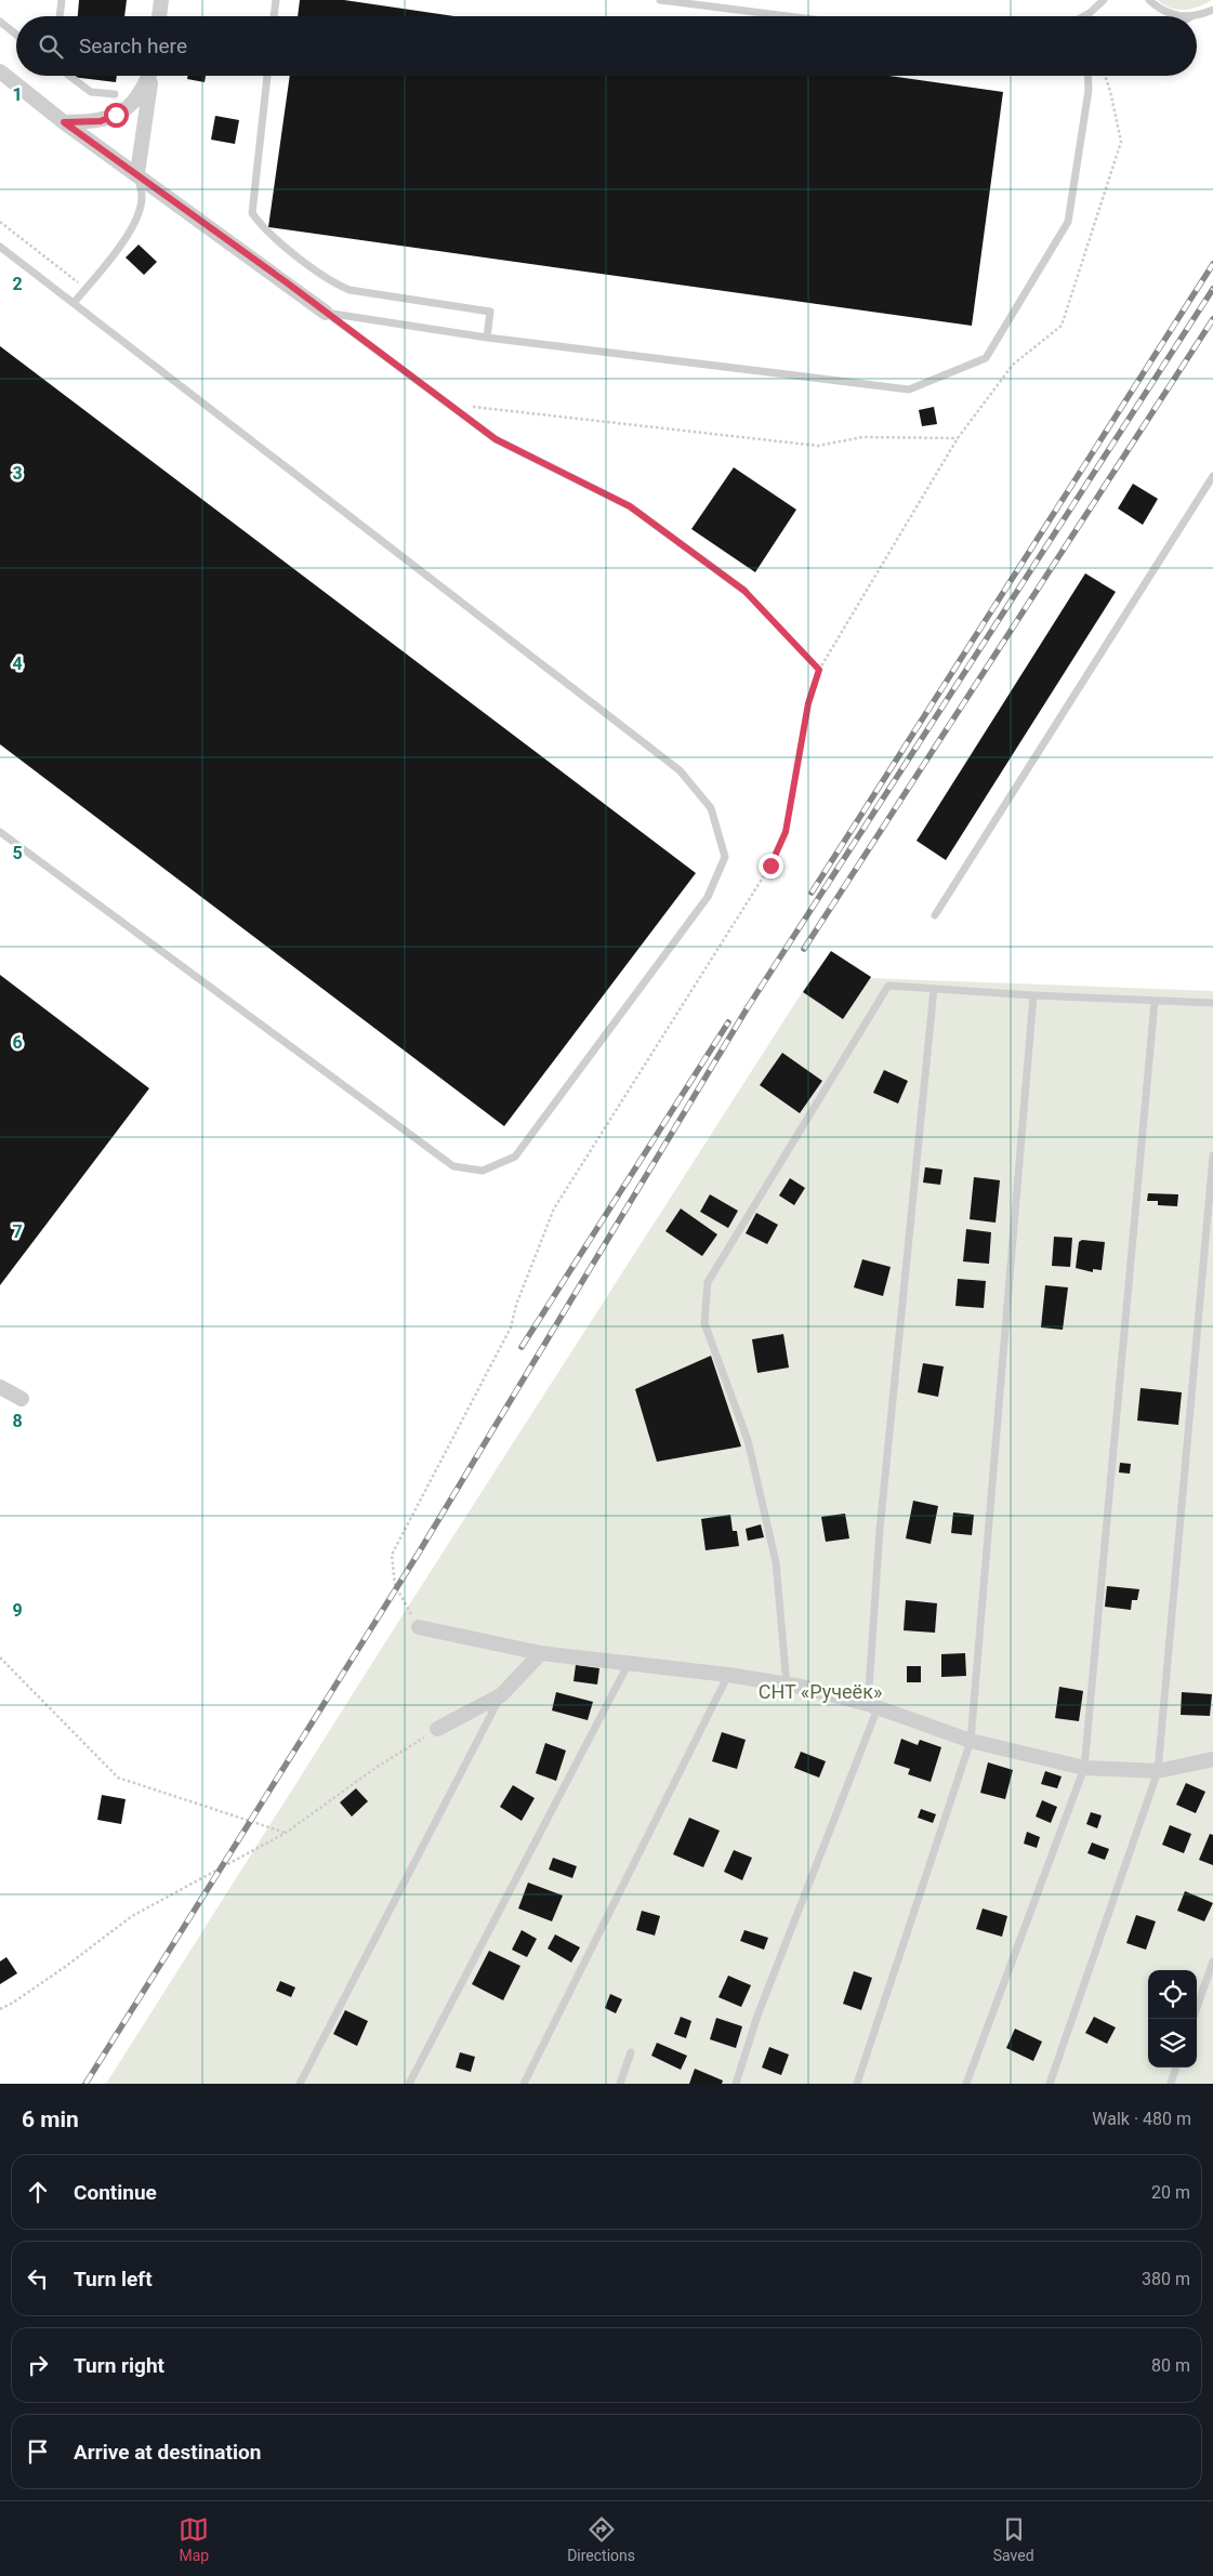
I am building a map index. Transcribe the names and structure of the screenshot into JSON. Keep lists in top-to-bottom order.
{
  "parks": ["СНТ «Ручеёк»"],
  "page": {
    "search": "Search here",
    "heading": ["6 min", "Walk · 480 m"],
    "list": [
      ["Continue", "20 m"],
      ["Turn left", "380 m"],
      ["Turn right", "80 m"],
      "Arrive at destination"
    ],
    "nav": ["Map", "Directions", "Saved"]
  },
  "grid": {
    "rows": [
      "1",
      "2",
      "3",
      "4",
      "5",
      "6",
      "7",
      "8",
      "9"
    ]
  }
}
